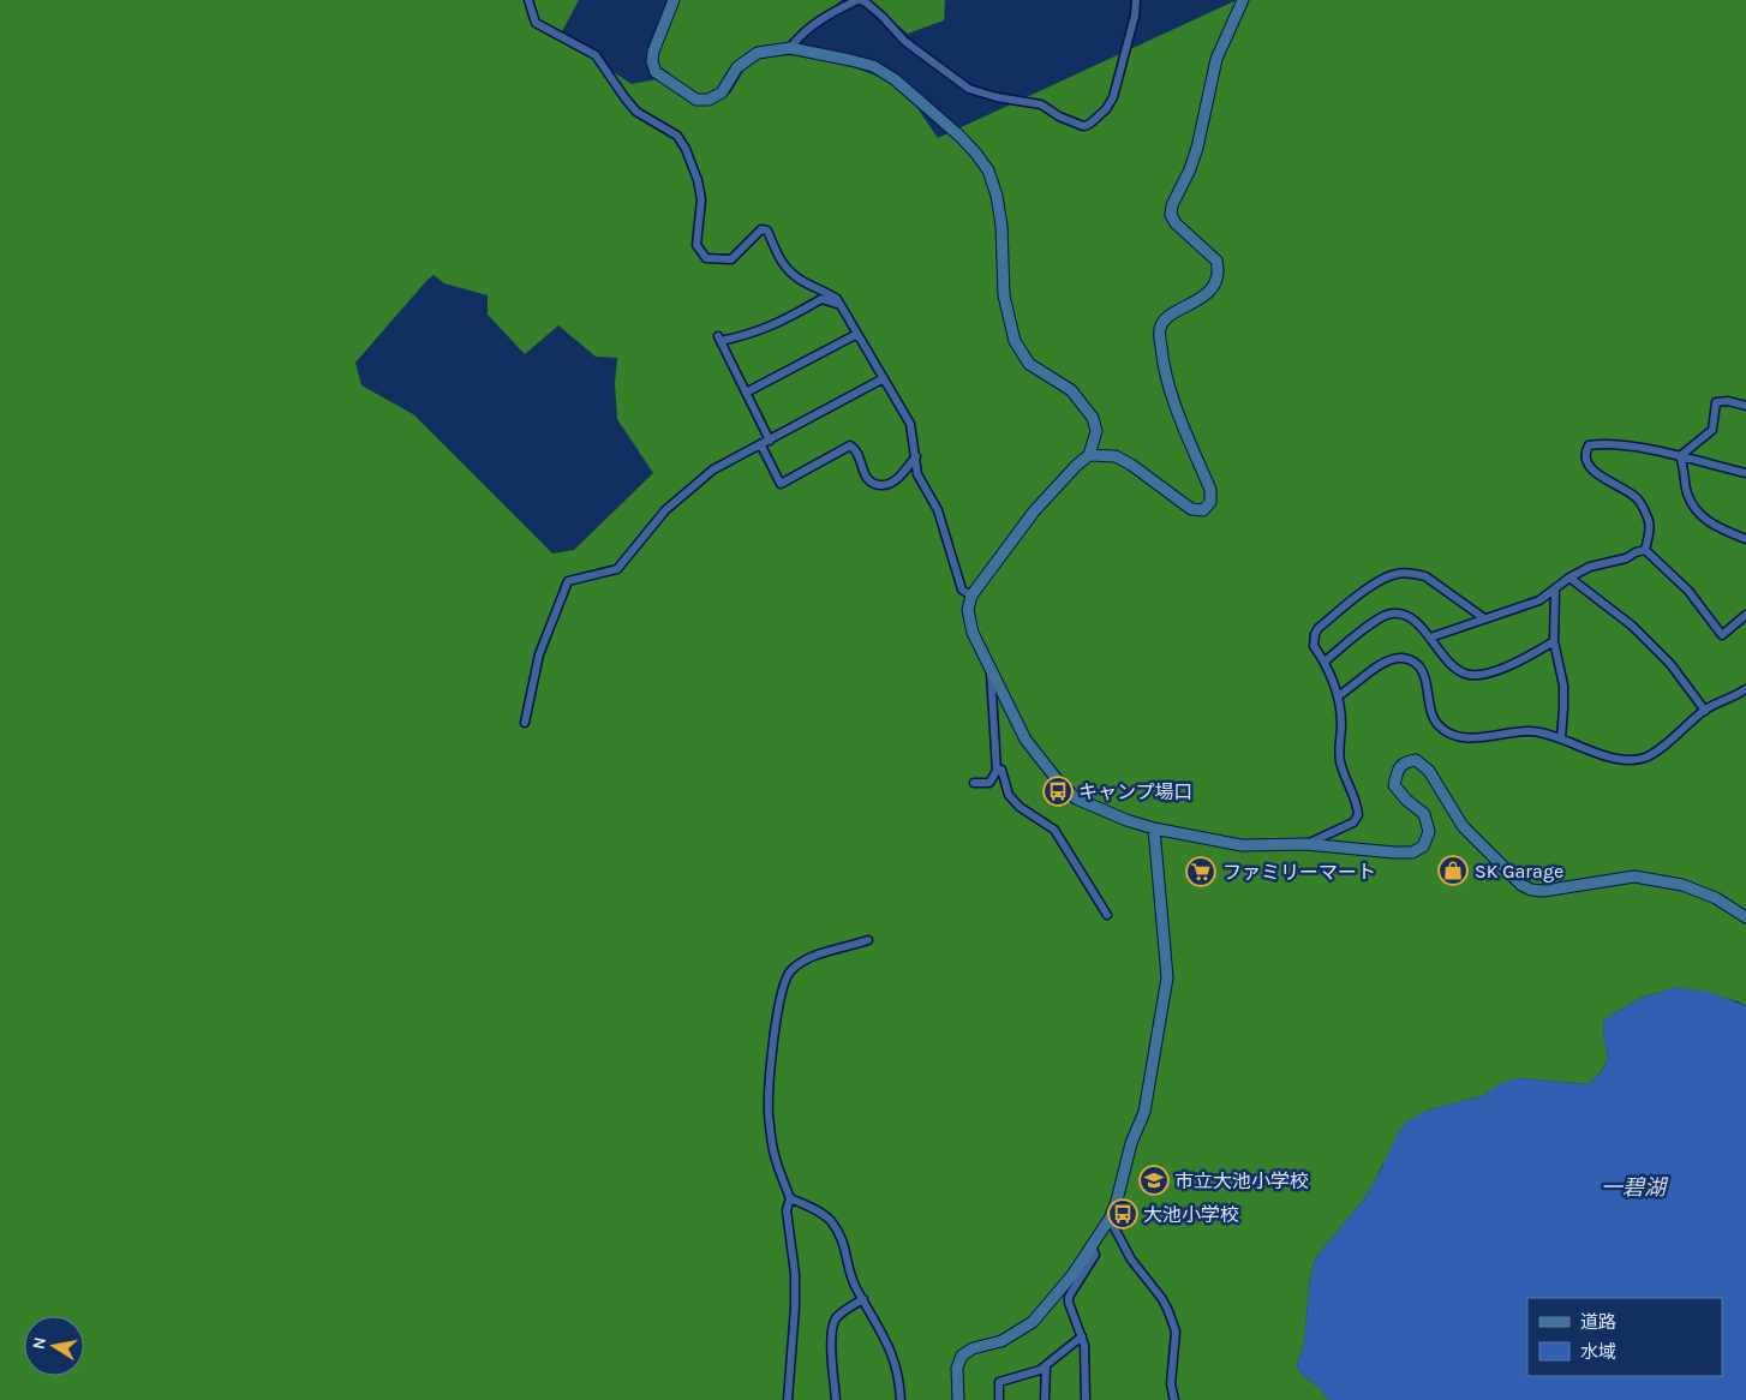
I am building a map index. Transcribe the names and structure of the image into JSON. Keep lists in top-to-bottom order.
{
  "water": ["一碧湖"],
  "places": {
    "bus stop": ["キャンプ場口", "大池小学校"],
    "shop": ["SK Garage"],
    "supermarket": ["ファミリーマート"],
    "school or university": ["市立大池小学校"]
  },
  "legend": ["道路", "水域"],
  "north": "left"
}
